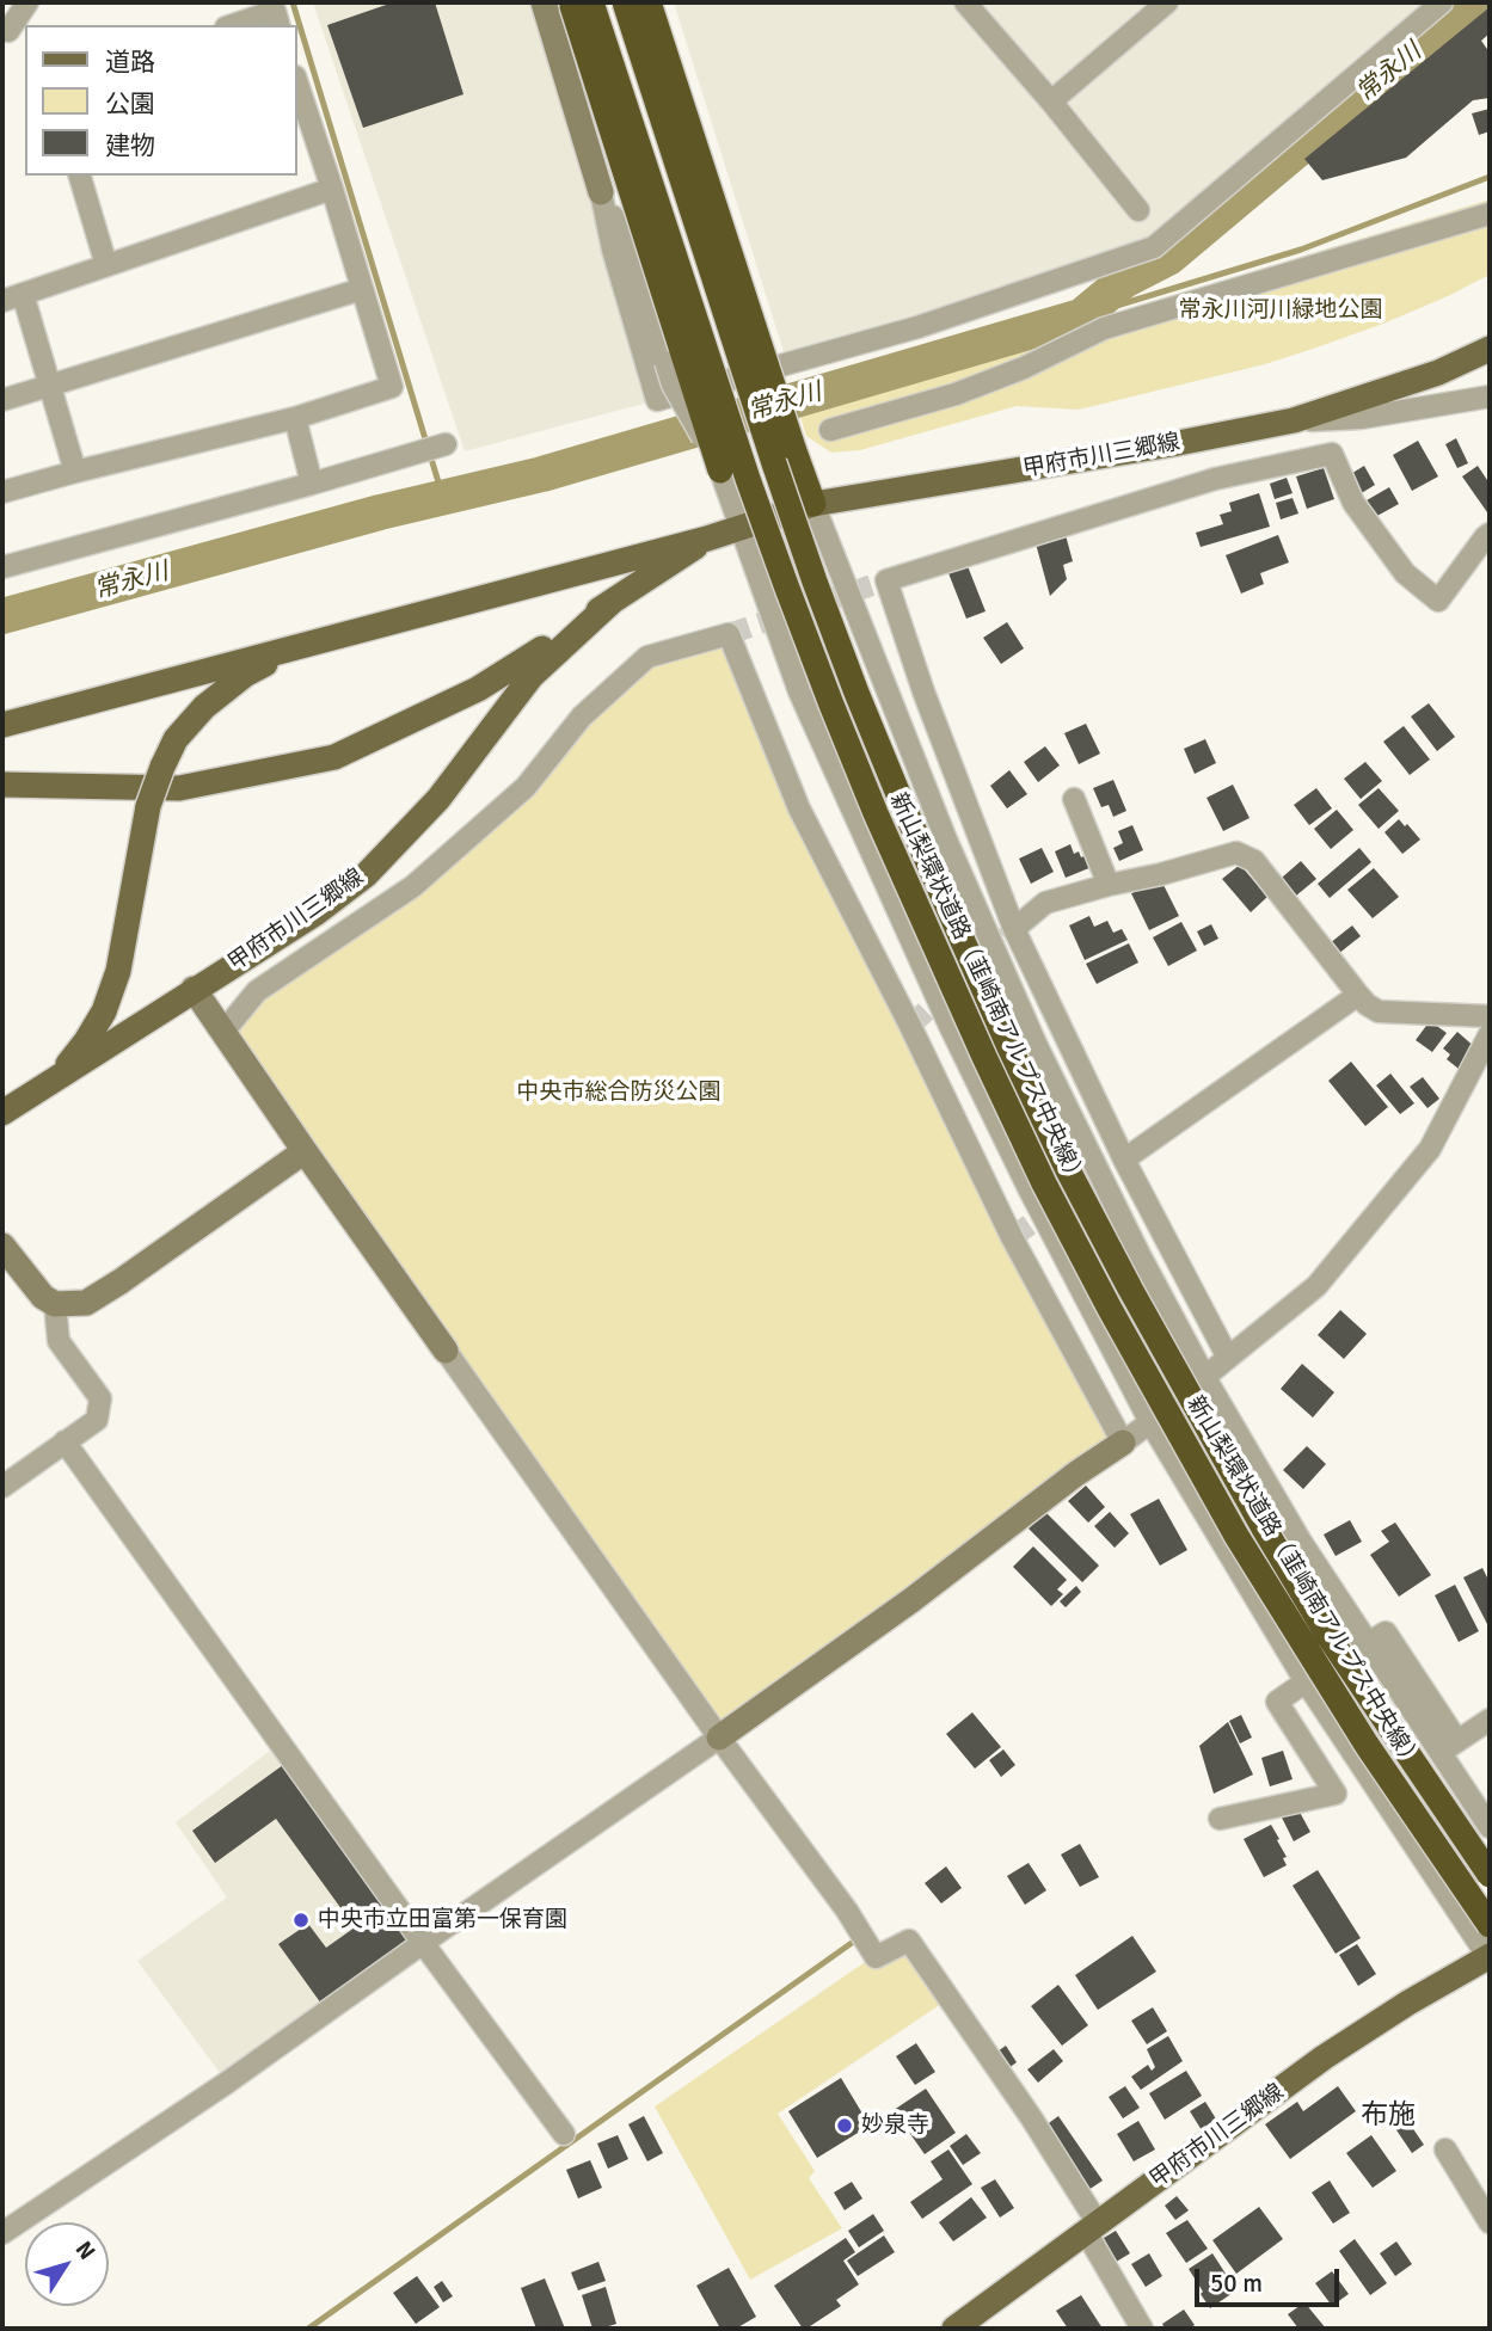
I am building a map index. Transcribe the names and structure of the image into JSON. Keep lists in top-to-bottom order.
{
  "streets": {
    "highway": ["新山梨環状道路（韮崎南アルプス中央線）"],
    "main road": ["甲府市川三郷線"]
  },
  "districts": ["布施"],
  "water": ["常永川"],
  "parks": ["常永川河川緑地公園", "中央市総合防災公園"],
  "places": ["中央市立田富第一保育園", "妙泉寺"],
  "legend": ["道路", "公園", "建物"],
  "scale_bar": "50 m",
  "north": "top right"
}
